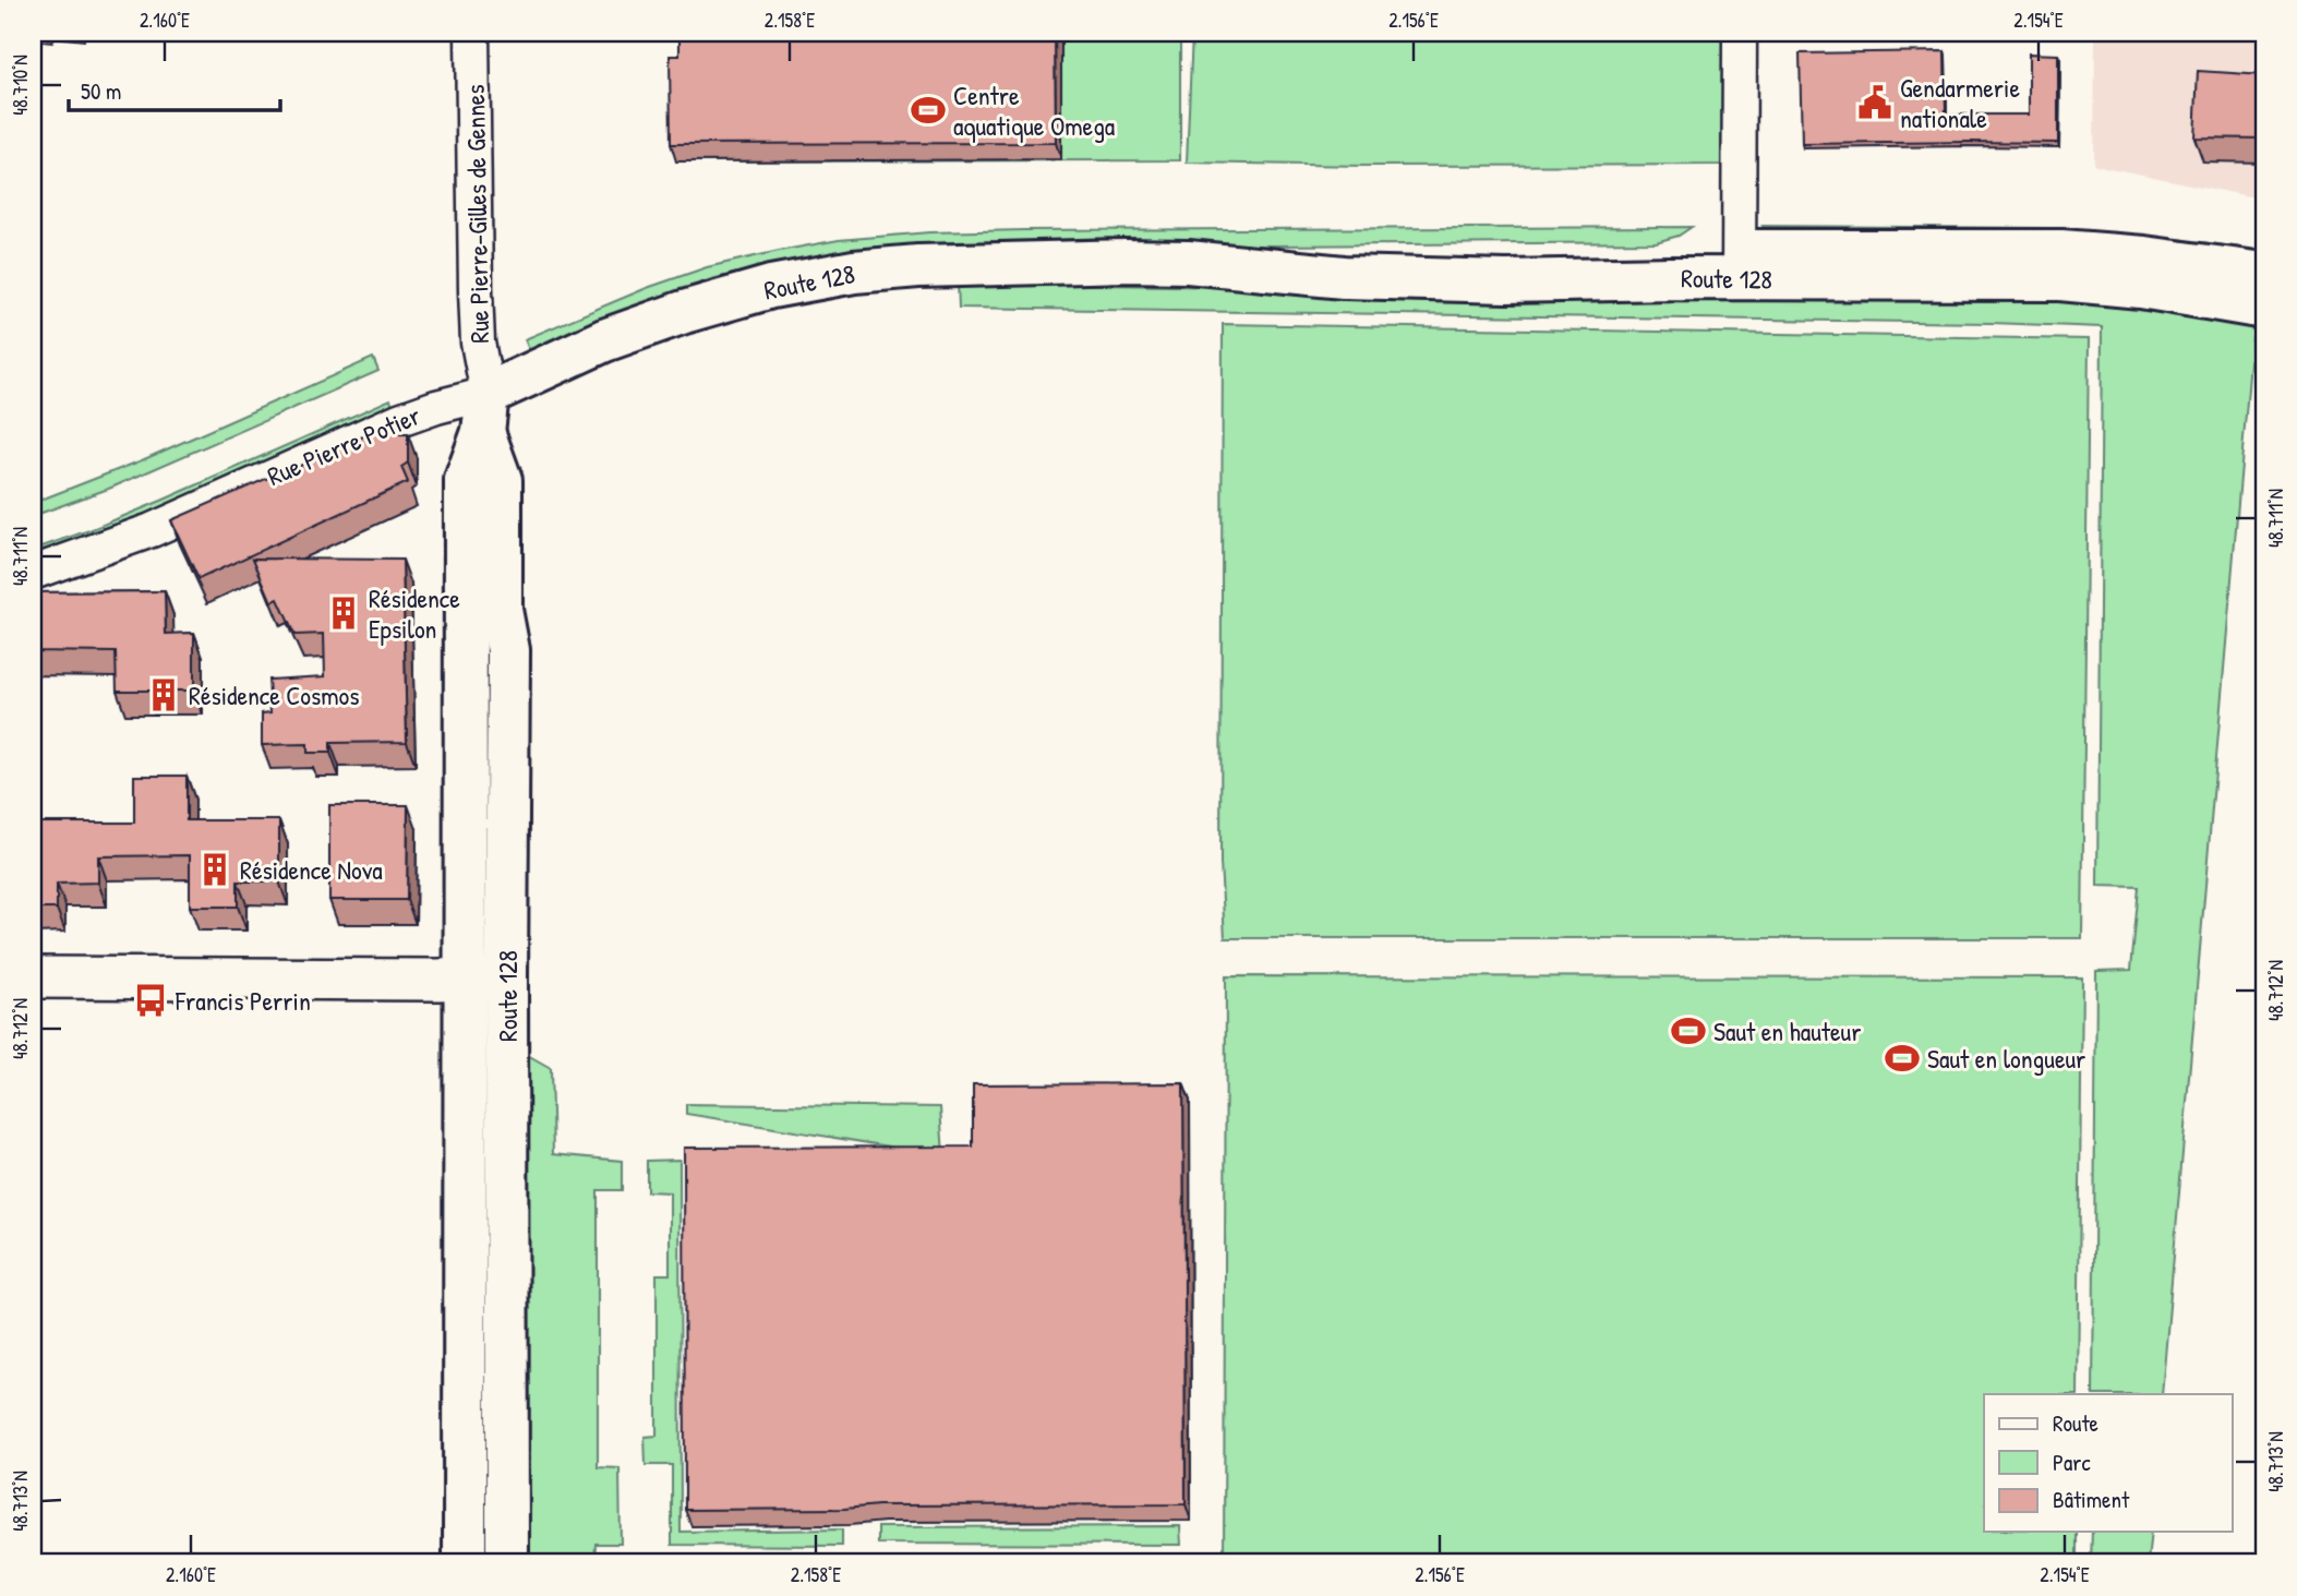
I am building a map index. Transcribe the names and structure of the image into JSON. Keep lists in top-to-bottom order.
{
  "streets": {
    "main road": ["Route 128"],
    "street": ["Rue Pierre-Gilles de Gennes", "Rue Pierre Potier"]
  },
  "crossings": [
    ["Rue Pierre-Gilles de Gennes", "Route 128"],
    ["Rue Pierre-Gilles de Gennes", "Rue Pierre Potier"],
    ["Route 128", "Rue Pierre Potier"]
  ],
  "places": {
    "public building": ["Gendarmerie nationale"],
    "sports": ["Centre aquatique Omega", "Saut en hauteur", "Saut en longueur"],
    "building": ["Résidence Epsilon", "Résidence Cosmos", "Résidence Nova"],
    "bus stop": ["Francis Perrin"]
  },
  "legend": ["Route", "Parc", "Bâtiment"],
  "scale_bar": "50 m",
  "coordinates": [
    "2.160°E",
    "2.158°E",
    "2.156°E",
    "2.154°E",
    "48.710°N",
    "48.711°N",
    "48.712°N",
    "48.713°N"
  ]
}
